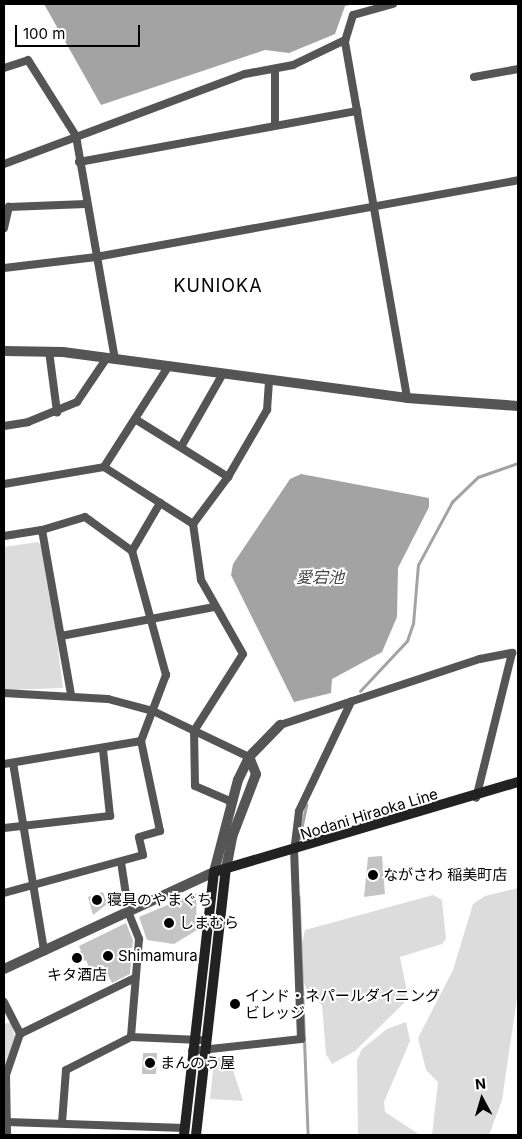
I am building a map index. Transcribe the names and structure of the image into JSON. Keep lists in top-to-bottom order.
{
  "streets": {
    "main road": ["Nodani Hiraoka Line"]
  },
  "districts": ["KUNIOKA"],
  "water": ["愛宕池"],
  "places": [
    "ながさわ 稲美町店",
    "寝具のやまぐち",
    "しまむら",
    "Shimamura",
    "キタ酒店",
    "インド・ネパールダイニング ビレッジ",
    "まんのう屋"
  ],
  "scale_bar": "100 m",
  "north": "top"
}
